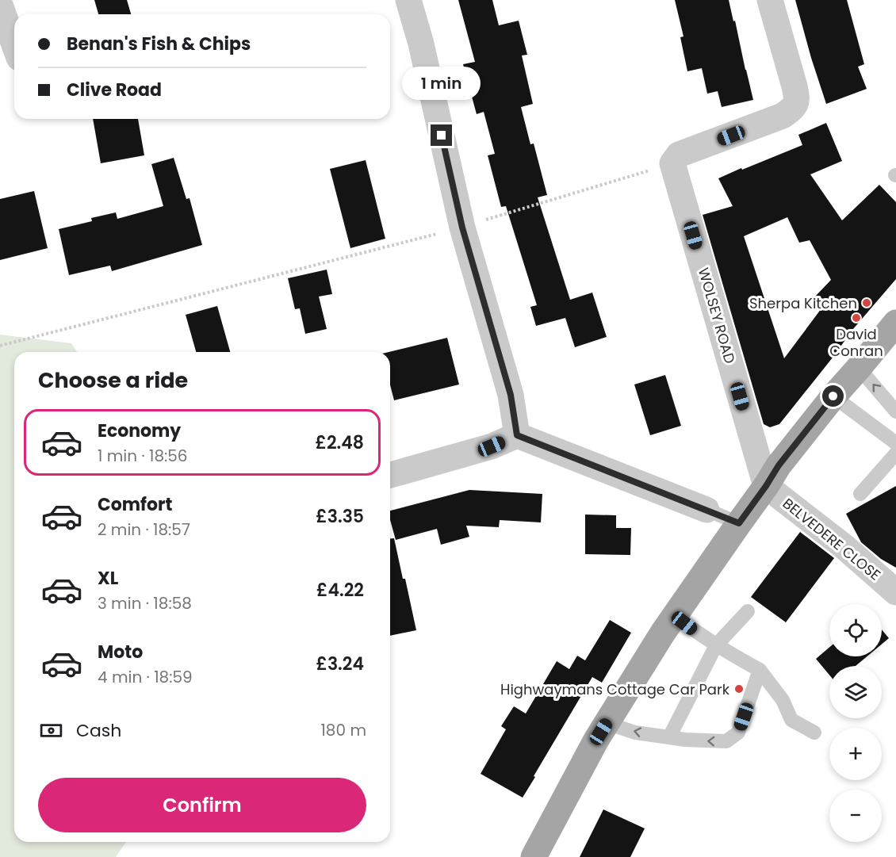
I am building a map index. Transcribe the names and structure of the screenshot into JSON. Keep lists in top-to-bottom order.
{
  "streets": {
    "street": ["WOLSEY ROAD", "BELVEDERE CLOSE"]
  },
  "crossings": [
    ["WOLSEY ROAD", "BELVEDERE CLOSE"]
  ],
  "places": ["Sherpa Kitchen", "David Conran", "Highwaymans Cottage Car Park"],
  "page": {
    "banner": ["Benan's Fish & Chips", "Clive Road"],
    "bubble": "1 min",
    "heading": "Choose a ride",
    "list": [
      {
        "name": "Economy",
        "note": "1 min · 18:56",
        "value": "£2.48"
      },
      {
        "name": "Comfort",
        "note": "2 min · 18:57",
        "value": "£3.35"
      },
      {
        "name": "XL",
        "note": "3 min · 18:58",
        "value": "£4.22"
      },
      {
        "name": "Moto",
        "note": "4 min · 18:59",
        "value": "£3.24"
      }
    ],
    "map_buttons": ["+", "−"],
    "pay": ["Cash", "180 m"],
    "buttons": "Confirm"
  }
}
